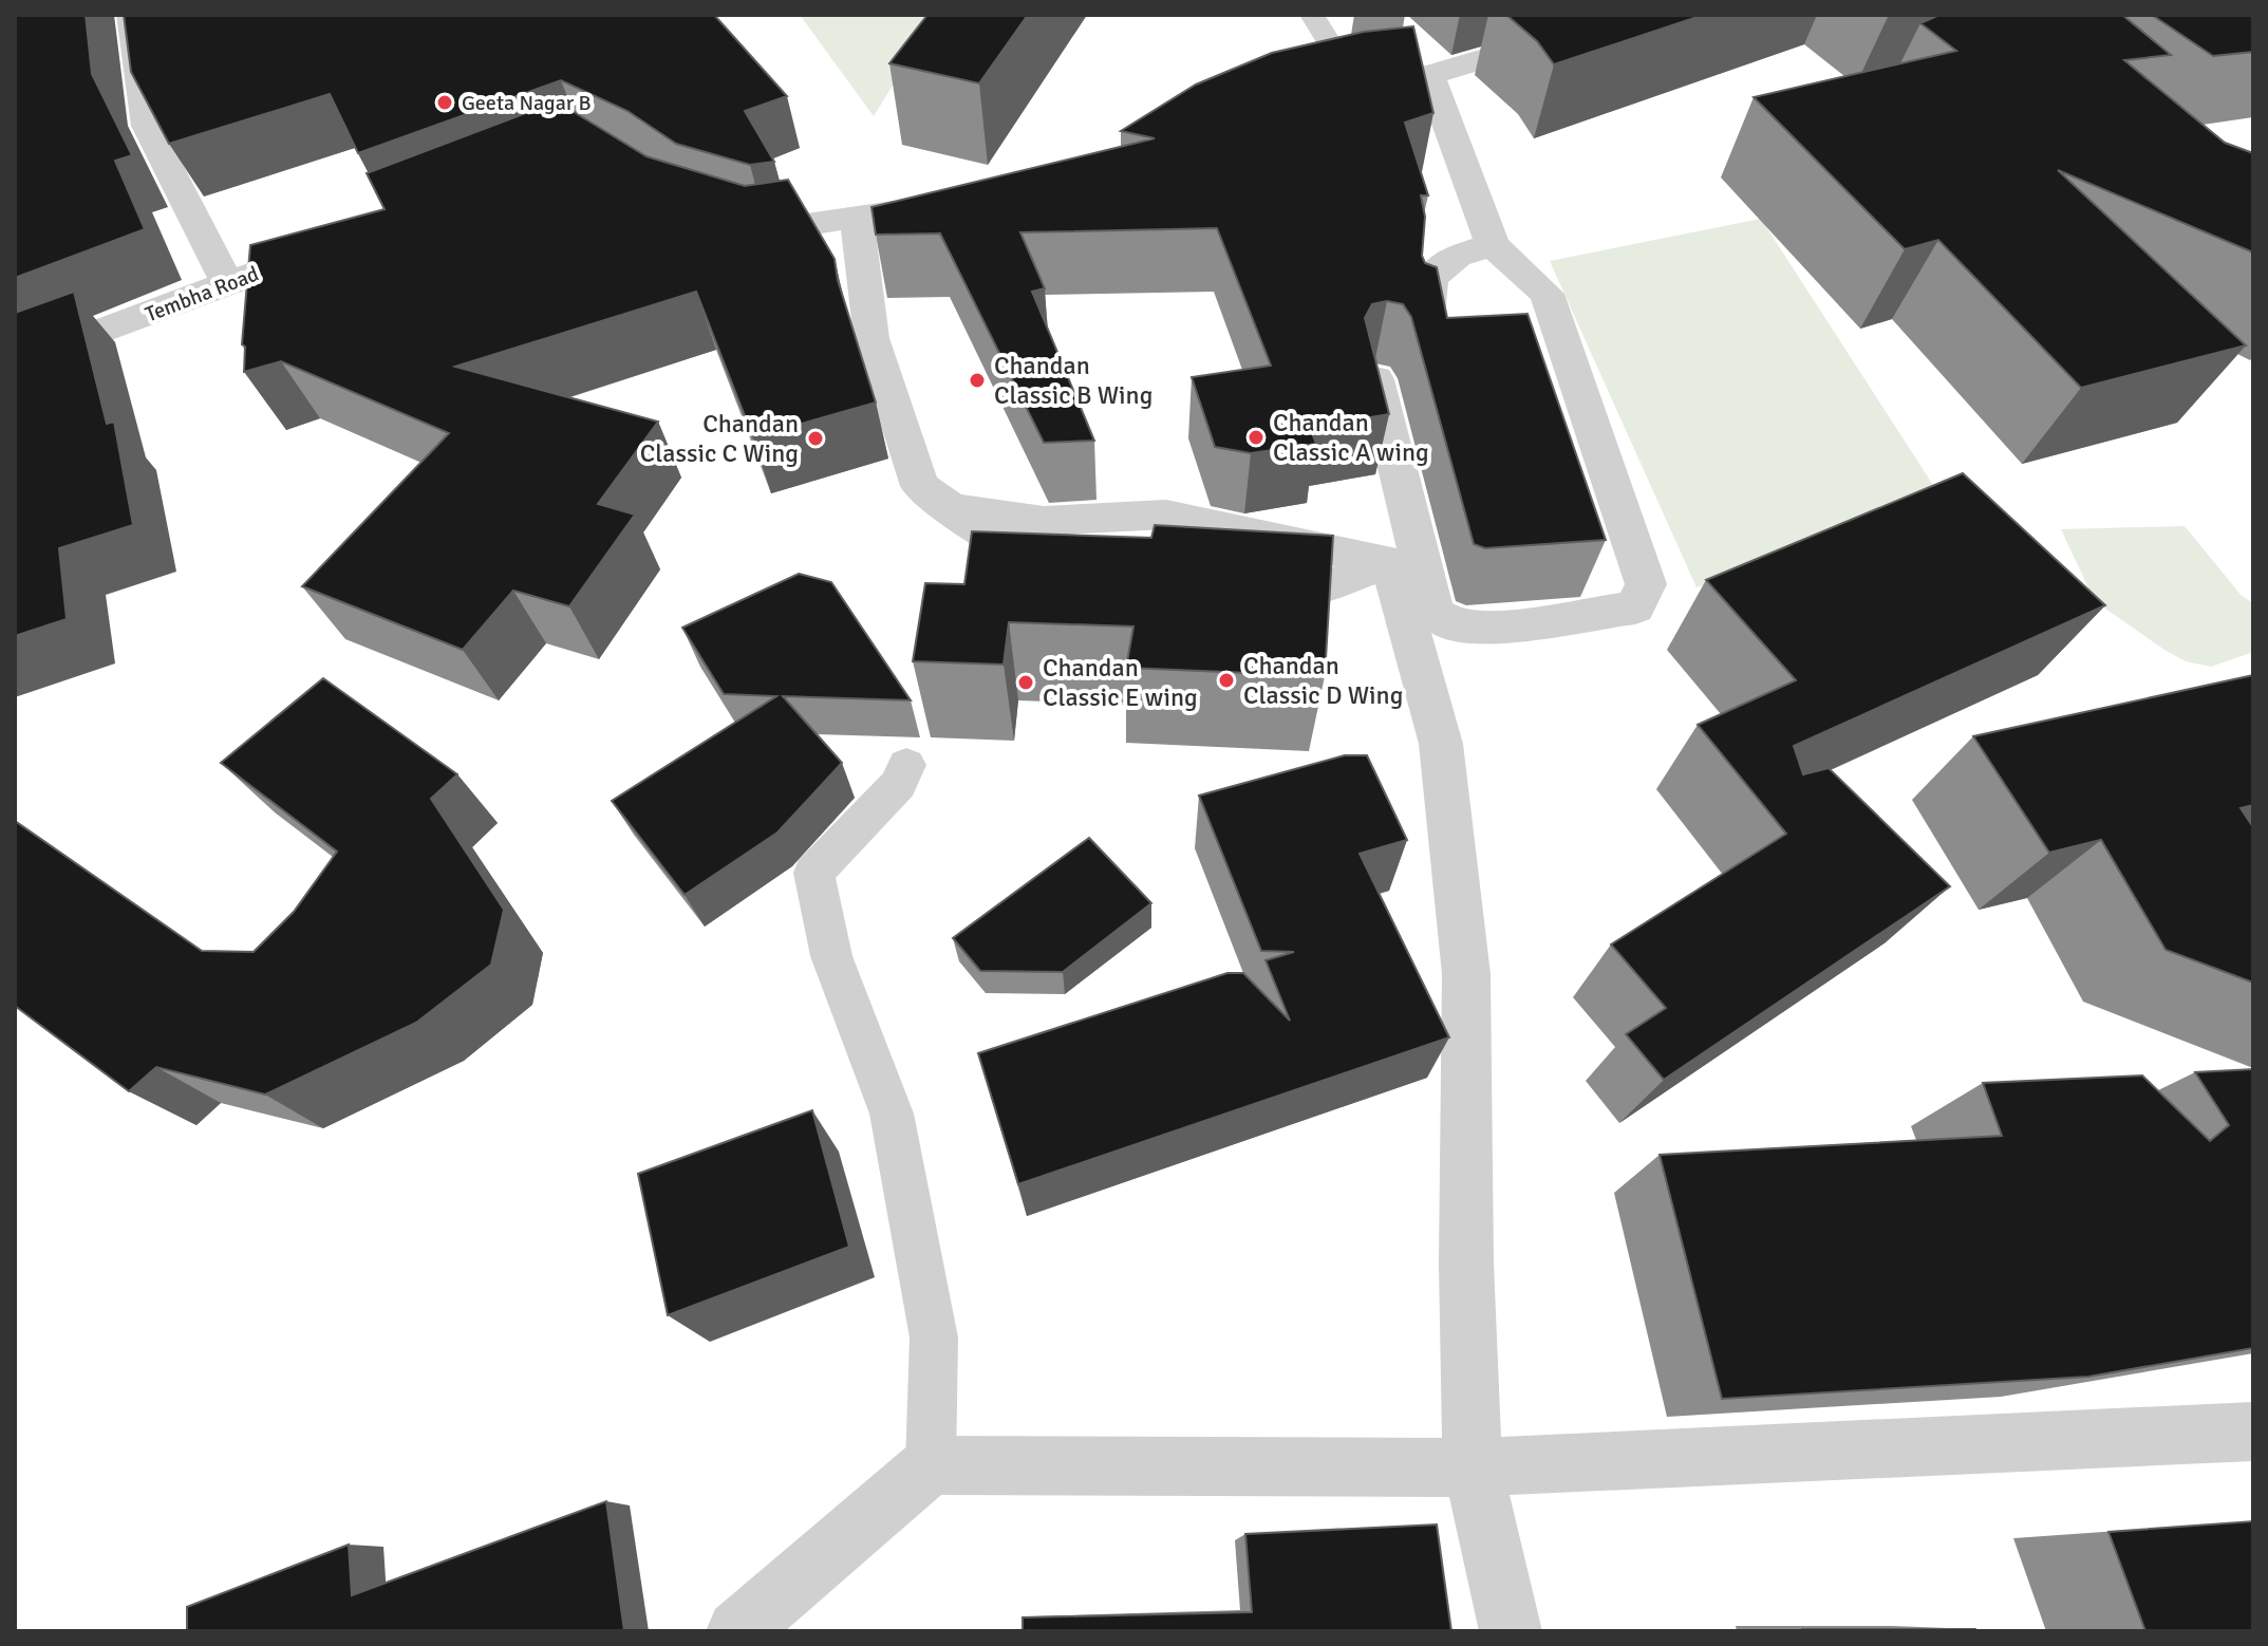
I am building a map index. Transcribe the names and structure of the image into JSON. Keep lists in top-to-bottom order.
{
  "streets": {
    "street": ["Tembha Road"]
  },
  "places": [
    "Geeta Nagar B",
    "Chandan Classic B Wing",
    "Chandan Classic A wing",
    "Chandan Classic C Wing",
    "Chandan Classic D Wing",
    "Chandan Classic E wing"
  ]
}
